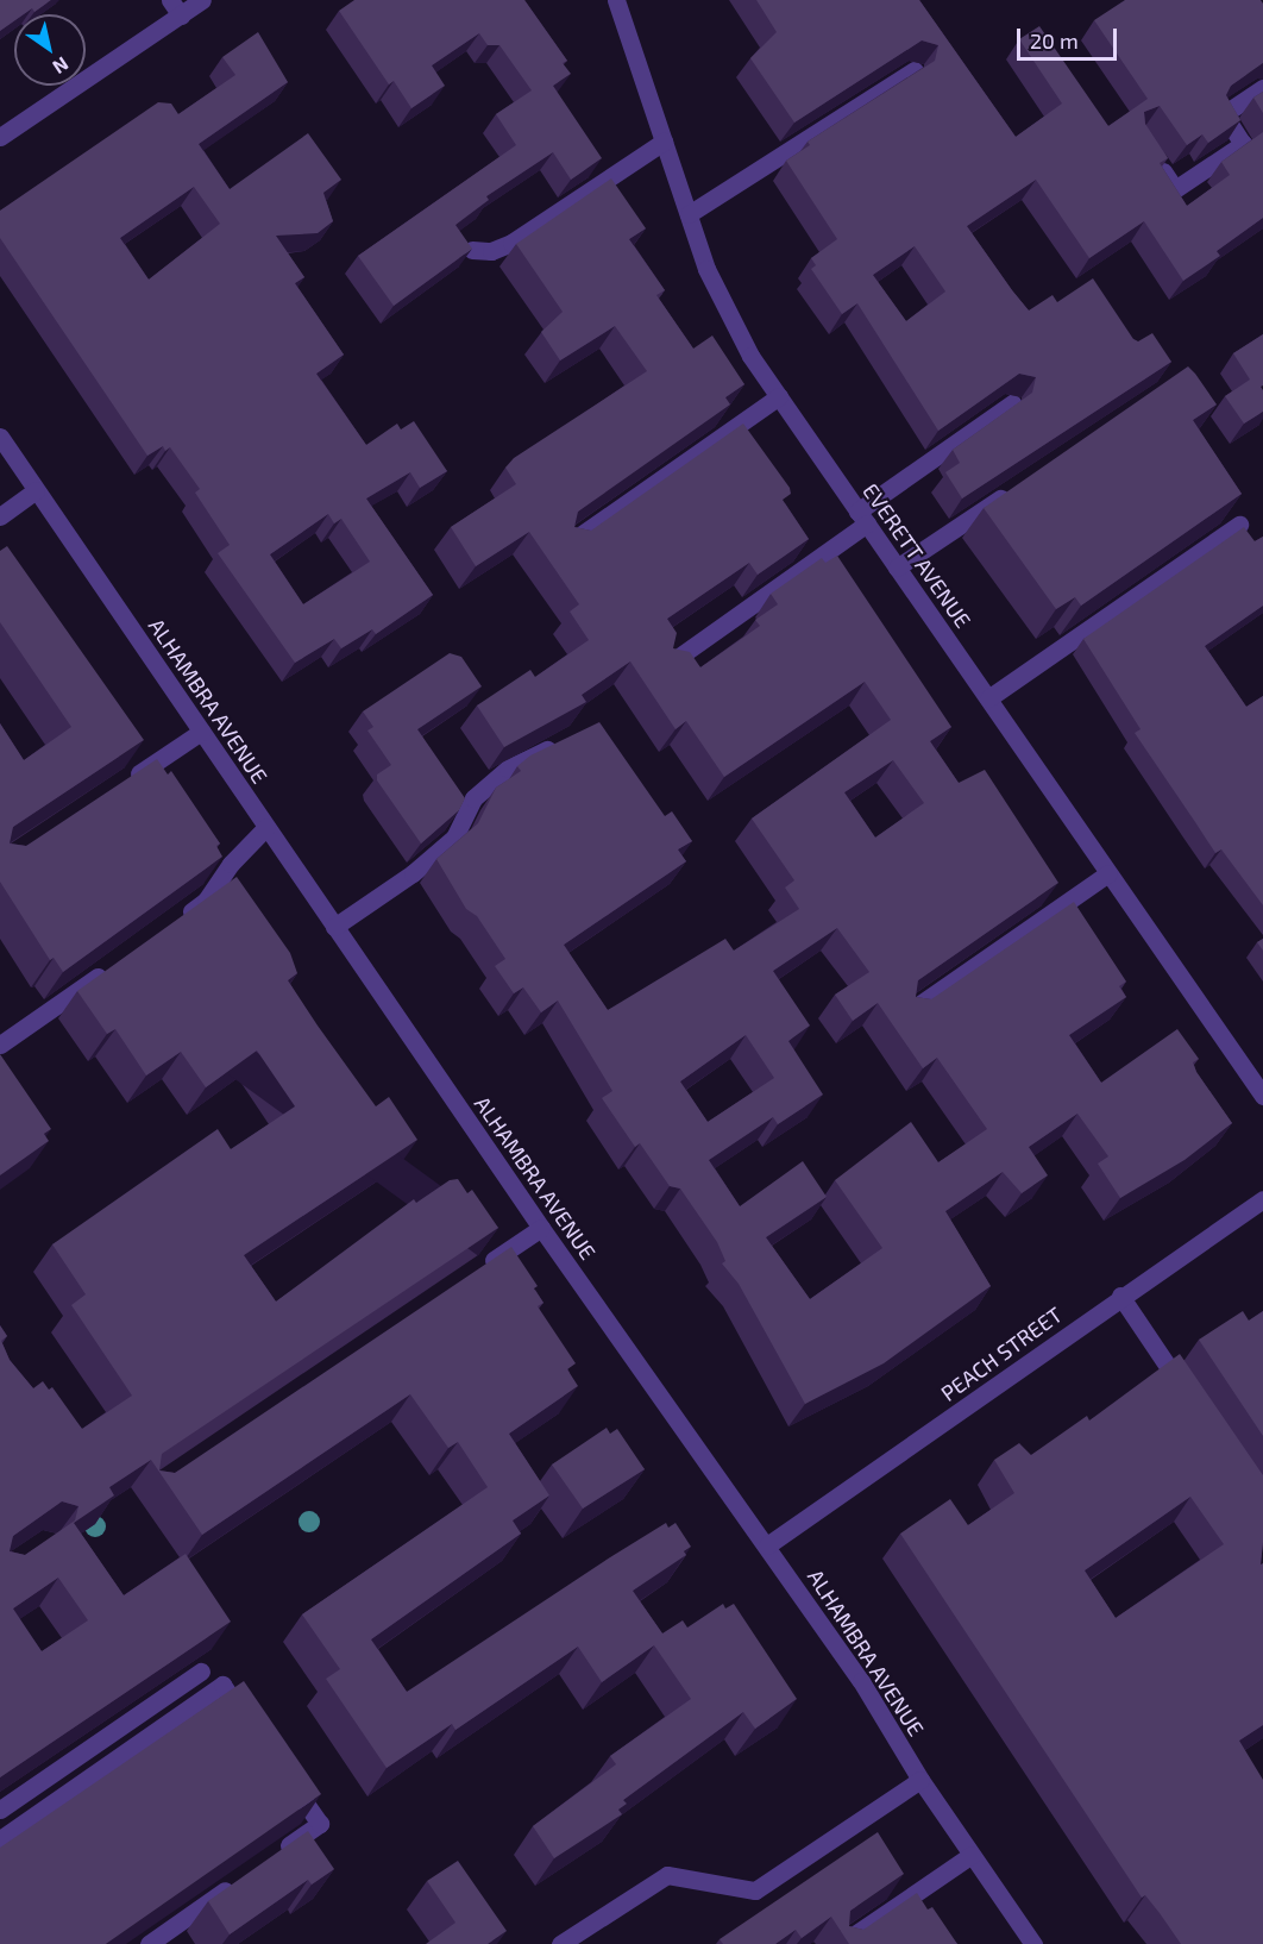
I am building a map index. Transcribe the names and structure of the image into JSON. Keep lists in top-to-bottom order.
{
  "streets": {
    "street": ["EVERETT AVENUE", "ALHAMBRA AVENUE", "PEACH STREET"]
  },
  "crossings": [
    ["ALHAMBRA AVENUE", "PEACH STREET"]
  ],
  "scale_bar": "20 m",
  "north": "bottom right"
}
